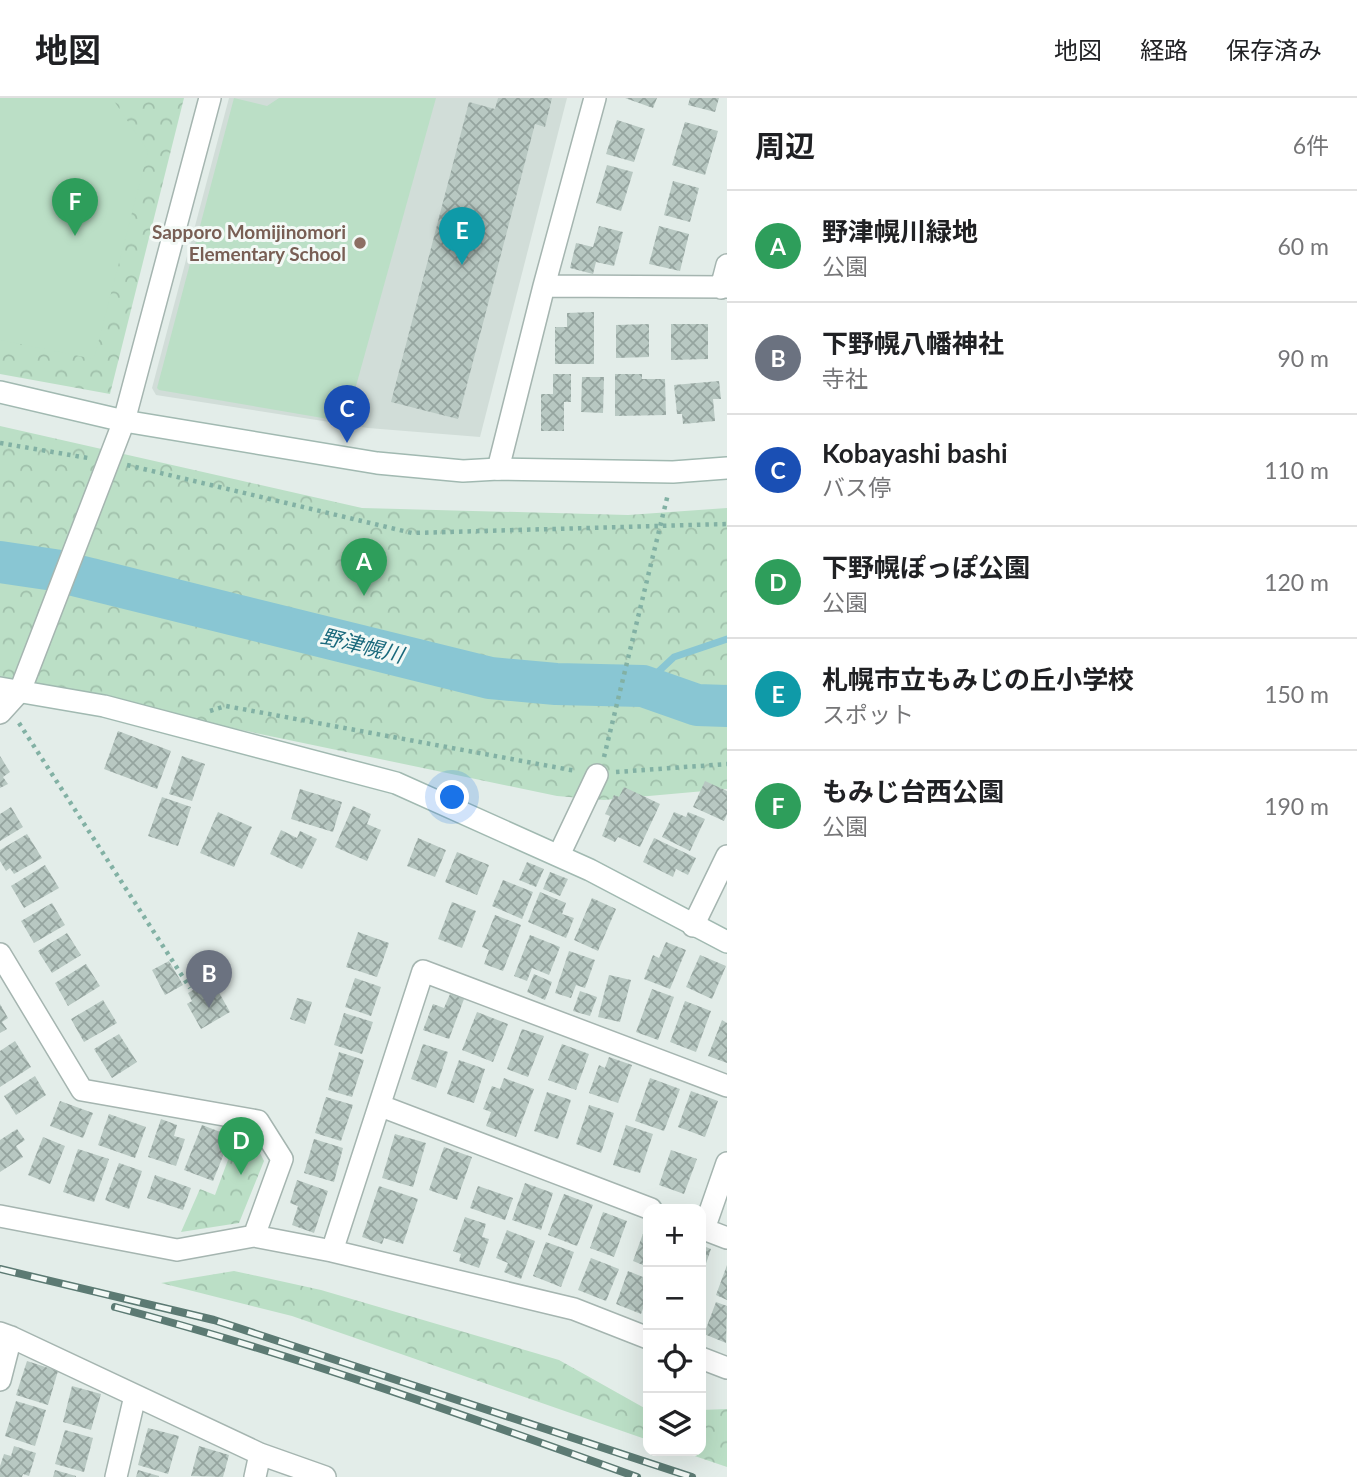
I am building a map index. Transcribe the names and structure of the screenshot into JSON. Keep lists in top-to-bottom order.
{
  "water": ["野津幌川"],
  "places": ["Sapporo Momijinomori Elementary School"],
  "page": {
    "header": "地図",
    "nav": ["地図", "経路", "保存済み"],
    "heading": ["周辺", "6件"],
    "pins": [
      "F",
      "E",
      "C",
      "A",
      "B",
      "D"
    ],
    "list": [
      {
        "mark": "A",
        "name": "野津幌川緑地",
        "note": "公園",
        "value": "60 m"
      },
      {
        "mark": "B",
        "name": "下野幌八幡神社",
        "note": "寺社",
        "value": "90 m"
      },
      {
        "mark": "C",
        "name": "Kobayashi bashi",
        "note": "バス停",
        "value": "110 m"
      },
      {
        "mark": "D",
        "name": "下野幌ぽっぽ公園",
        "note": "公園",
        "value": "120 m"
      },
      {
        "mark": "E",
        "name": "札幌市立もみじの丘小学校",
        "note": "スポット",
        "value": "150 m"
      },
      {
        "mark": "F",
        "name": "もみじ台西公園",
        "note": "公園",
        "value": "190 m"
      }
    ],
    "map_buttons": ["+", "−"]
  }
}
